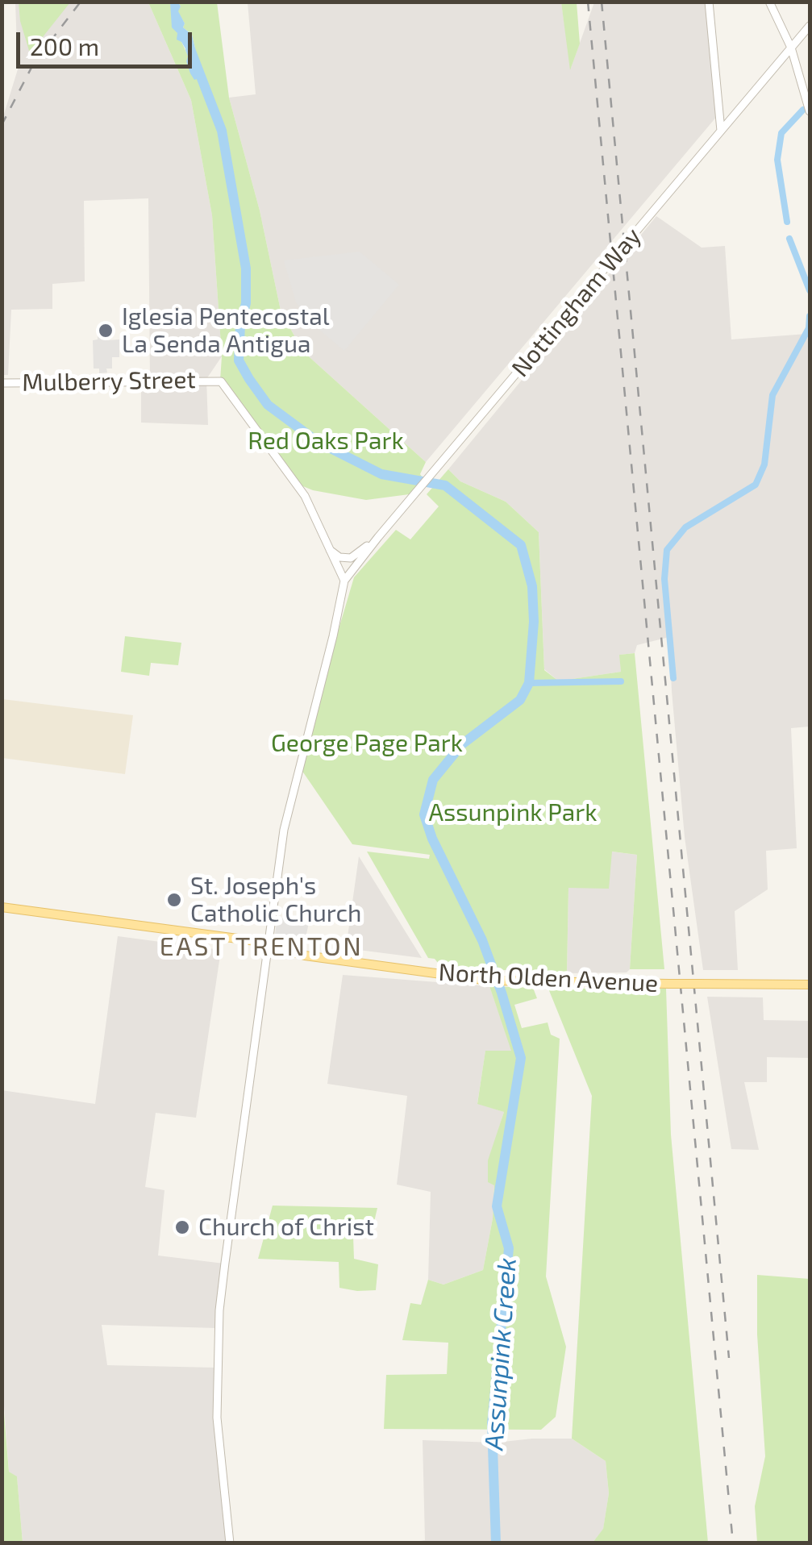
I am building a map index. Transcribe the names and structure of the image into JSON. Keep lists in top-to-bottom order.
{
  "streets": {
    "main road": ["North Olden Avenue"],
    "street": ["Nottingham Way", "Mulberry Street"]
  },
  "crossings": [
    ["Nottingham Way", "Mulberry Street"]
  ],
  "districts": ["EAST TRENTON"],
  "water": ["Assunpink Creek"],
  "parks": ["Red Oaks Park", "George Page Park", "Assunpink Park"],
  "places": ["Iglesia Pentecostal La Senda Antigua", "St. Joseph's Catholic Church", "Church of Christ"],
  "scale_bar": "200 m"
}
